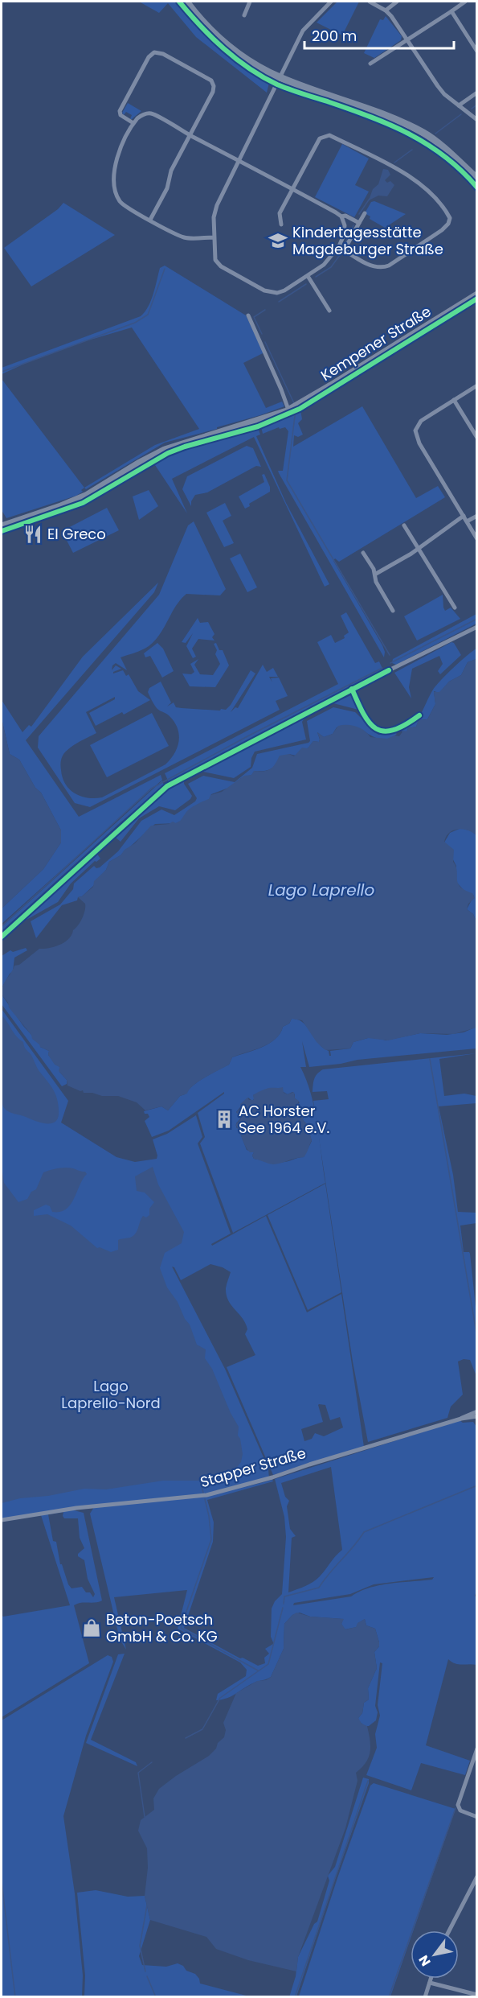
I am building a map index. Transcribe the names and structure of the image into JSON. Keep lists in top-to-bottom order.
{
  "streets": {
    "main road": ["Kempener Straße"],
    "street": ["Stapper Straße"]
  },
  "water": ["Lago Laprello"],
  "parks": ["Lago Laprello-Nord"],
  "places": {
    "school or university": ["Kindertagesstätte Magdeburger Straße"],
    "restaurant": ["El Greco"],
    "building": ["AC Horster See 1964 e.V."],
    "shop": ["Beton-Poetsch GmbH & Co. KG"]
  },
  "scale_bar": "200 m",
  "north": "bottom left"
}
